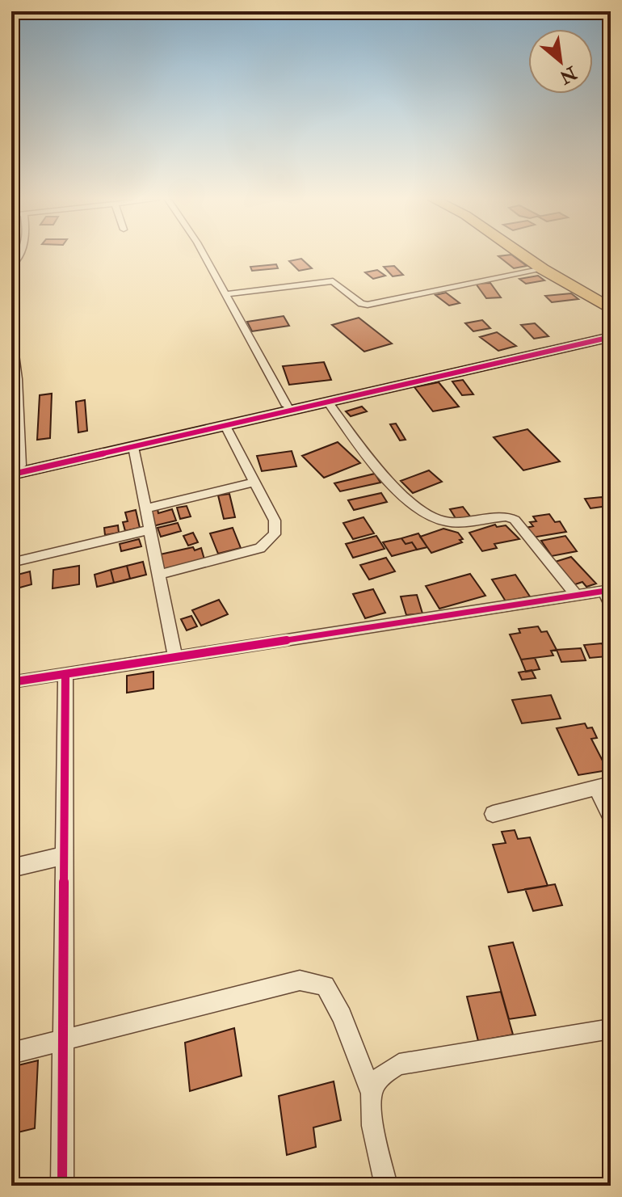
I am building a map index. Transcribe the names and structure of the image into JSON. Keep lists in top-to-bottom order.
{
  "north": "bottom right"
}
